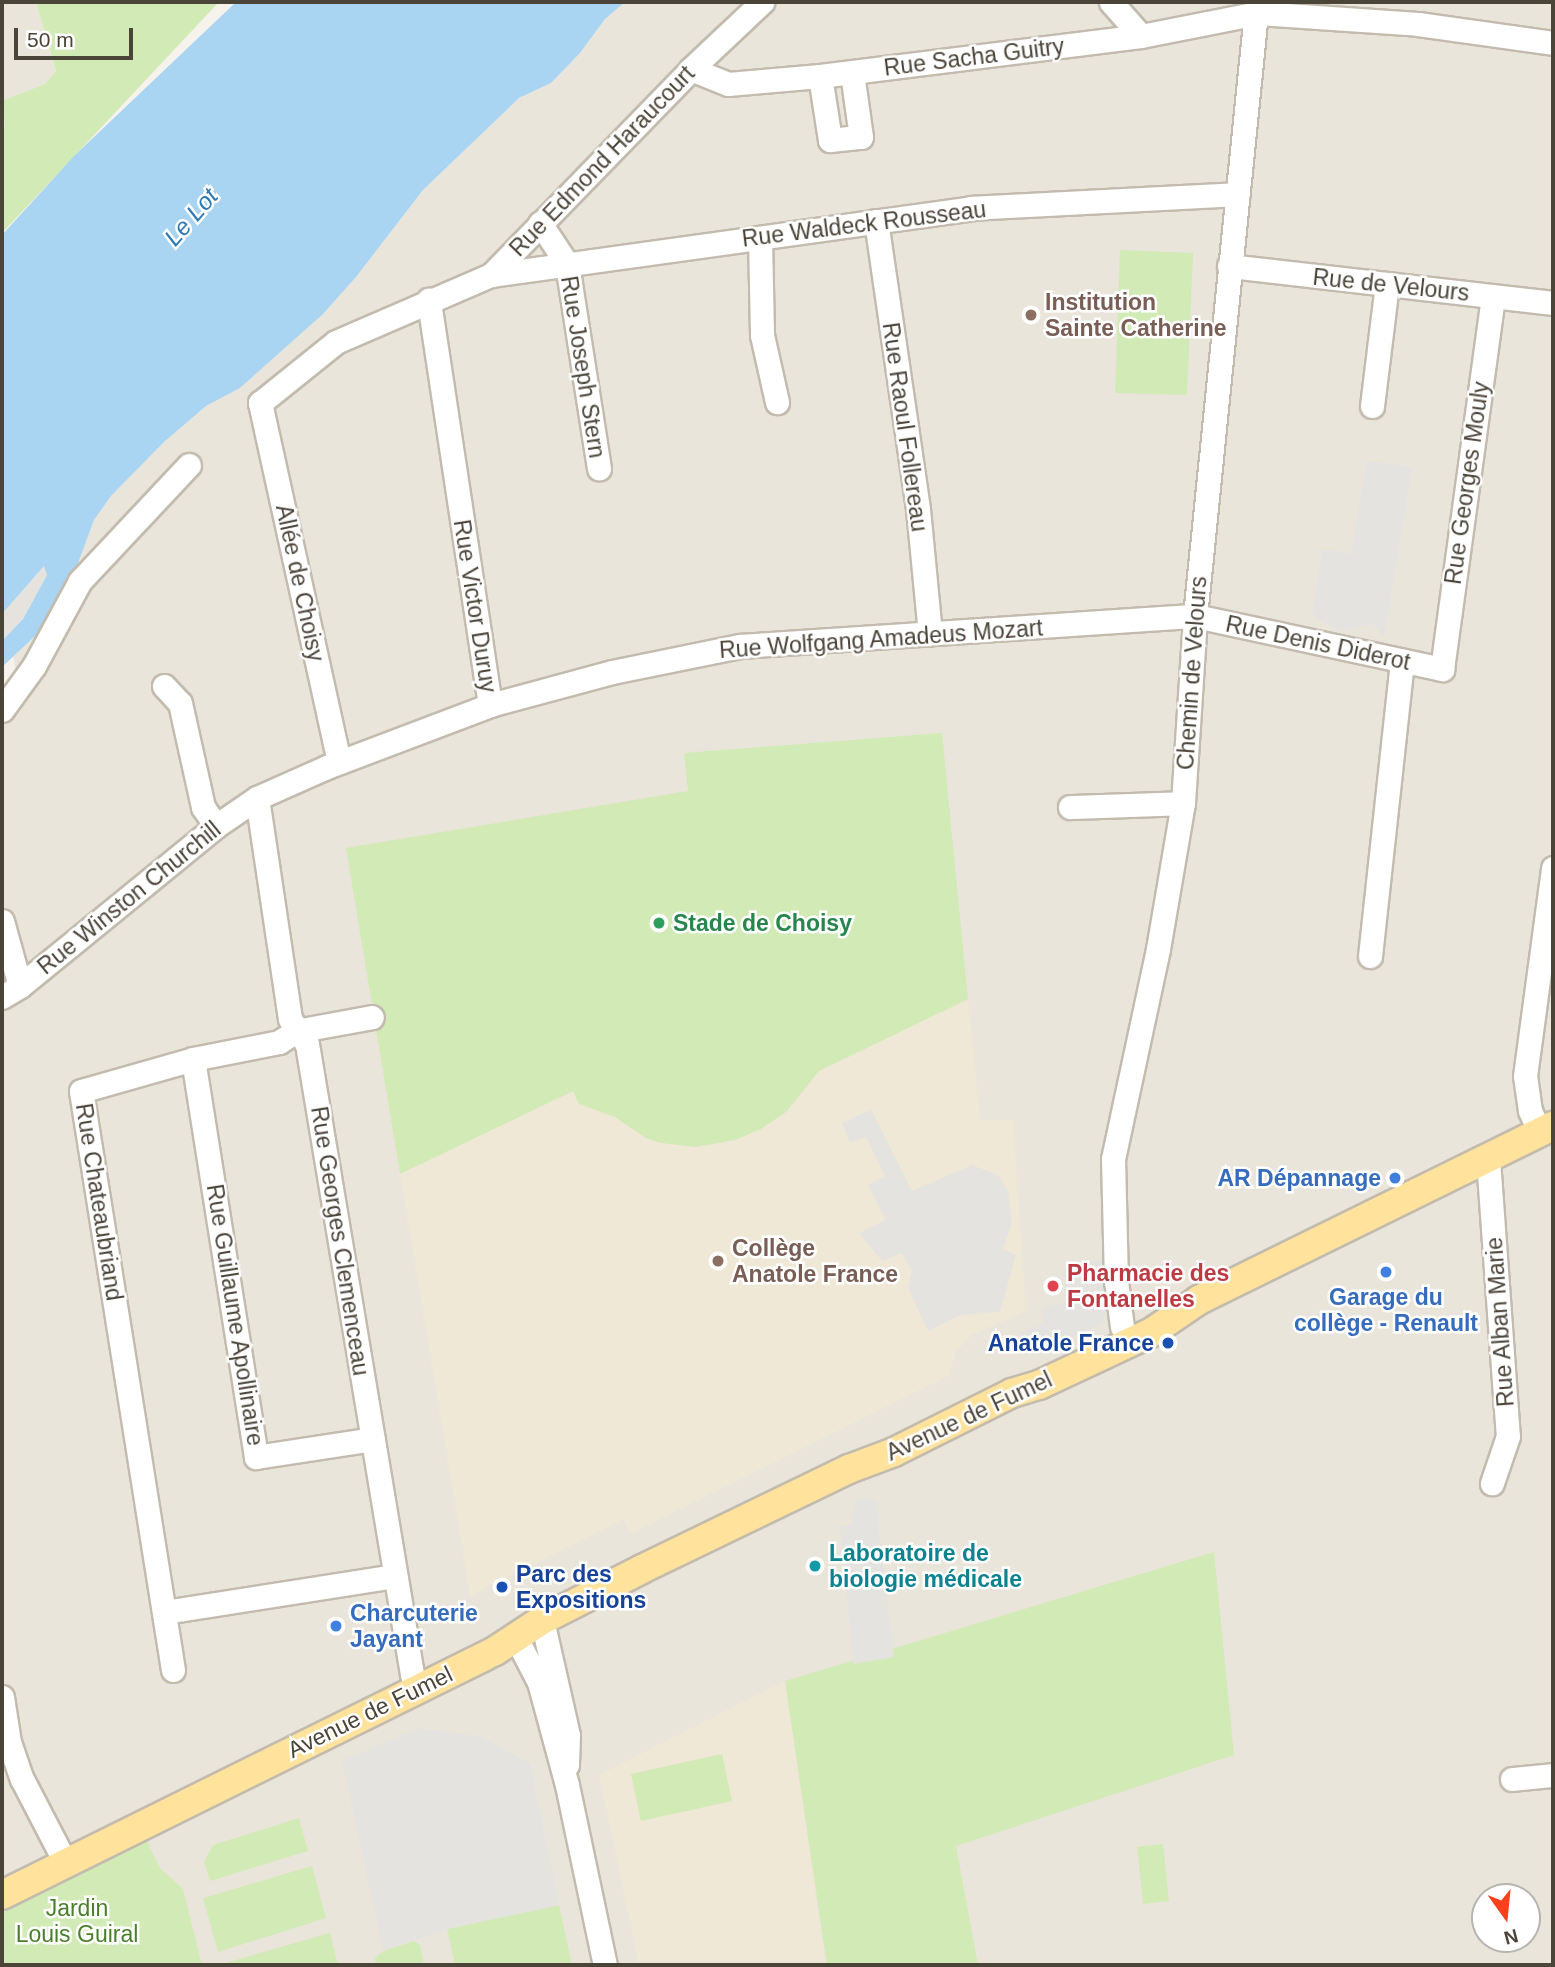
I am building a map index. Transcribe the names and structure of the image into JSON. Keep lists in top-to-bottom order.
{
  "streets": {
    "main road": ["Avenue de Fumel"],
    "street": [
      "Rue Sacha Guitry",
      "Rue Edmond Haraucourt",
      "Rue Waldeck Rousseau",
      "Rue de Velours",
      "Rue Joseph Stern",
      "Rue Raoul Follereau",
      "Rue Georges Mouly",
      "Allée de Choisy",
      "Rue Victor Duruy",
      "Rue Wolfgang Amadeus Mozart",
      "Rue Denis Diderot",
      "Chemin de Velours",
      "Rue Winston Churchill",
      "Rue Chateaubriand",
      "Rue Georges Clemenceau",
      "Rue Guillaume Apollinaire",
      "Rue Alban Marie"
    ]
  },
  "crossings": [
    ["Rue Sacha Guitry", "Rue Edmond Haraucourt"],
    ["Rue Sacha Guitry", "Chemin de Velours"],
    ["Rue Edmond Haraucourt", "Rue Waldeck Rousseau"],
    ["Rue Edmond Haraucourt", "Allée de Choisy"],
    ["Rue Edmond Haraucourt", "Rue Victor Duruy"],
    ["Rue Waldeck Rousseau", "Rue Joseph Stern"],
    ["Rue Waldeck Rousseau", "Rue Raoul Follereau"],
    ["Rue Waldeck Rousseau", "Chemin de Velours"],
    ["Rue de Velours", "Rue Georges Mouly"],
    ["Rue de Velours", "Chemin de Velours"],
    ["Rue Raoul Follereau", "Rue Wolfgang Amadeus Mozart"],
    ["Rue Georges Mouly", "Rue Denis Diderot"],
    ["Allée de Choisy", "Rue Victor Duruy"],
    ["Rue Victor Duruy", "Rue Wolfgang Amadeus Mozart"],
    ["Rue Victor Duruy", "Rue Winston Churchill"],
    ["Rue Victor Duruy", "Rue Georges Clemenceau"],
    ["Rue Wolfgang Amadeus Mozart", "Rue Denis Diderot"],
    ["Rue Wolfgang Amadeus Mozart", "Chemin de Velours"],
    ["Rue Denis Diderot", "Chemin de Velours"],
    ["Chemin de Velours", "Avenue de Fumel"],
    ["Rue Winston Churchill", "Rue Georges Clemenceau"],
    ["Rue Chateaubriand", "Rue Georges Clemenceau"],
    ["Rue Chateaubriand", "Rue Guillaume Apollinaire"],
    ["Rue Georges Clemenceau", "Rue Guillaume Apollinaire"],
    ["Rue Georges Clemenceau", "Avenue de Fumel"],
    ["Rue Alban Marie", "Avenue de Fumel"]
  ],
  "water": ["Le Lot"],
  "parks": ["Jardin Louis Guiral"],
  "places": [
    "Institution Sainte Catherine",
    "Stade de Choisy",
    "AR Dépannage",
    "Collège Anatole France",
    "Garage du collège - Renault",
    "Pharmacie des Fontanelles",
    "Anatole France",
    "Laboratoire de biologie médicale",
    "Parc des Expositions",
    "Charcuterie Jayant"
  ],
  "scale_bar": "50 m",
  "north": "bottom"
}
